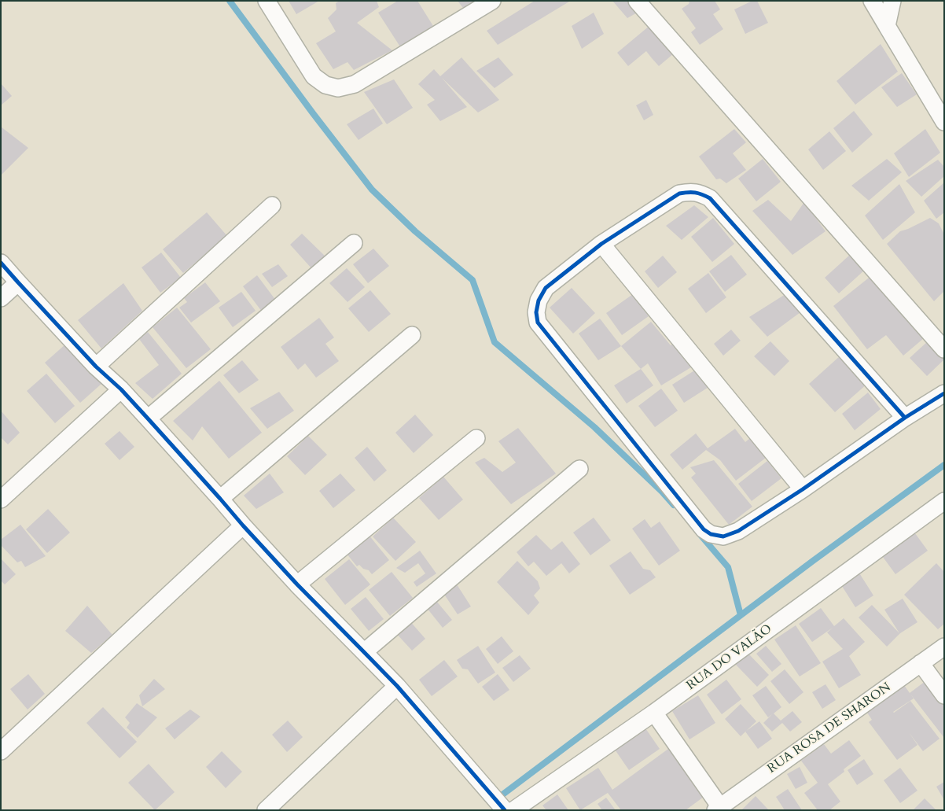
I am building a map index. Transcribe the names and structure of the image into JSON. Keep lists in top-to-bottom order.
{
  "streets": {
    "street": ["RUA DO VALÃO", "RUA ROSA DE SHARON"]
  }
}
